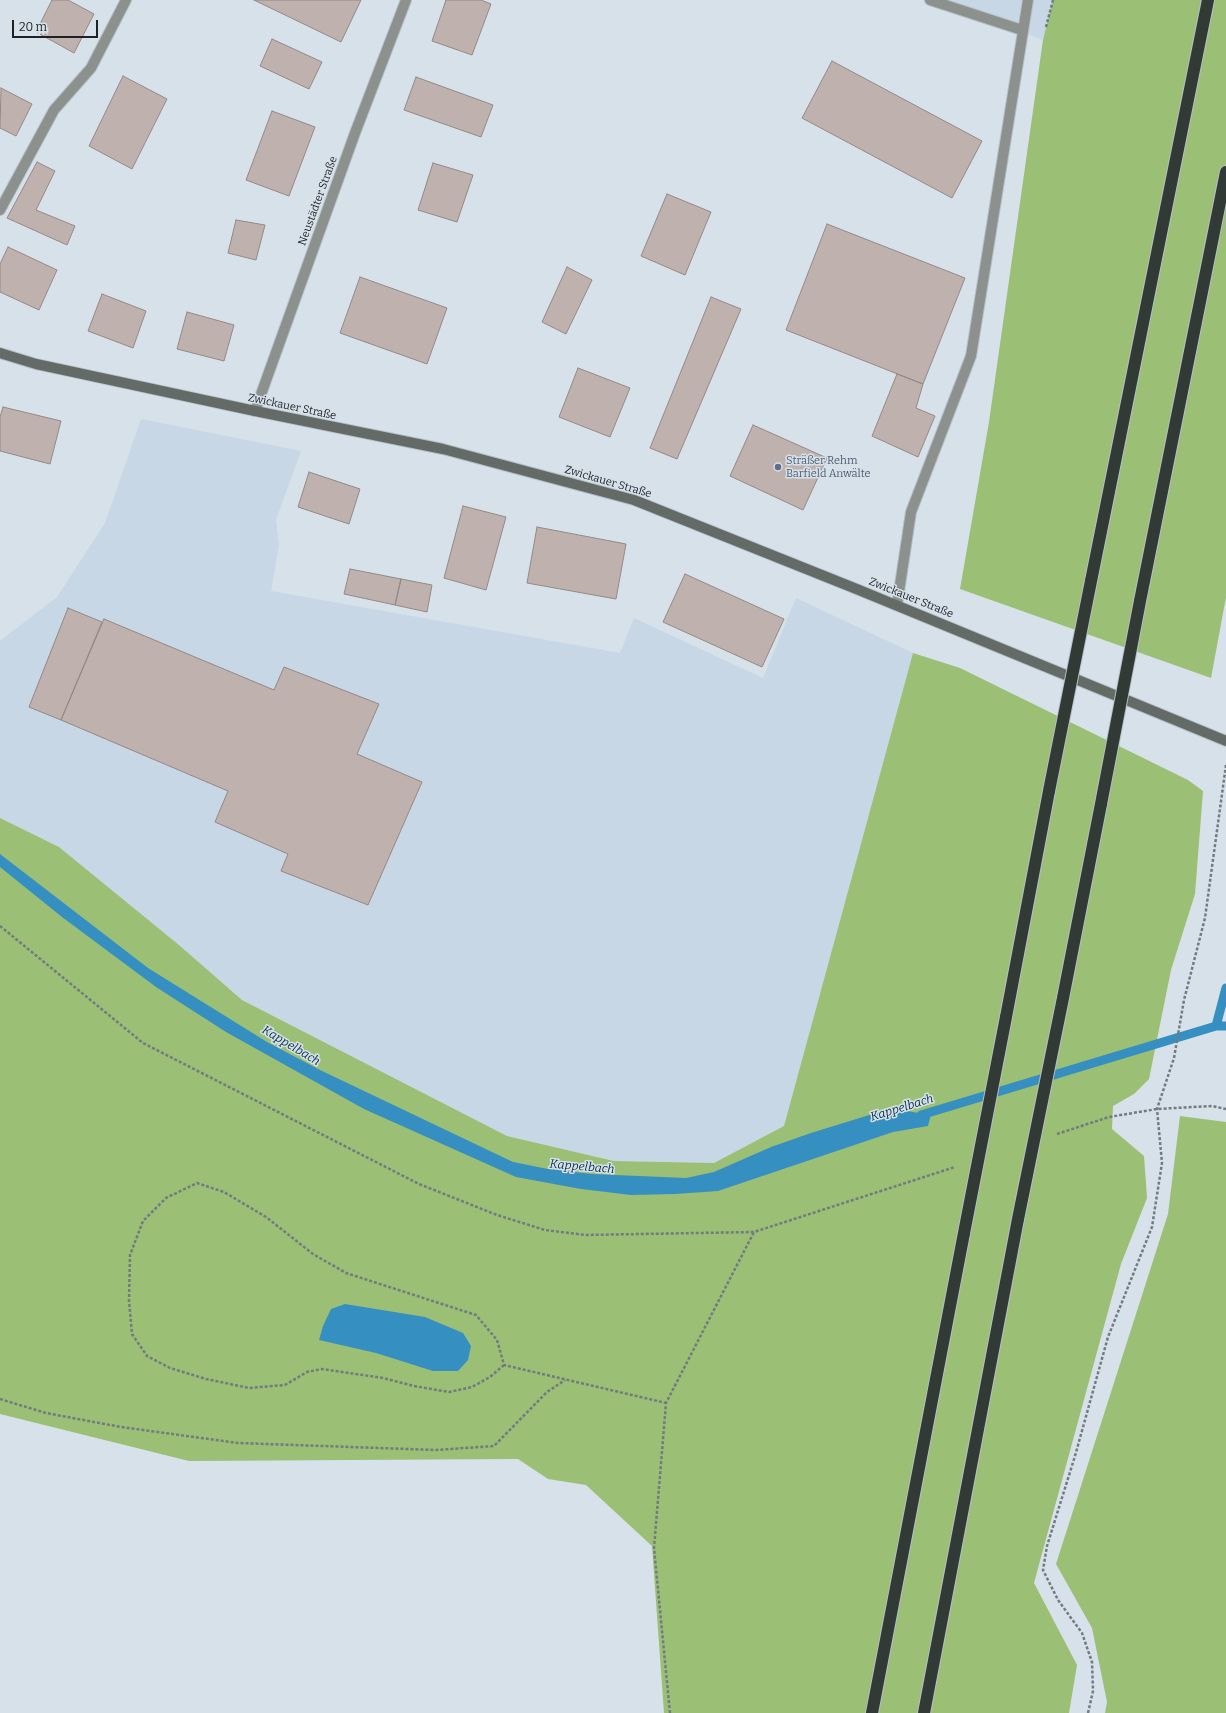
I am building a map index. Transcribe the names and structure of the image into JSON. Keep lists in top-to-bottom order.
{
  "streets": {
    "main road": ["Zwickauer Straße"],
    "street": ["Neustädter Straße"]
  },
  "crossings": [
    ["Neustädter Straße", "Zwickauer Straße"]
  ],
  "water": ["Kappelbach"],
  "places": ["Sträßer Rehm Barfield Anwälte"],
  "scale_bar": "20 m"
}
